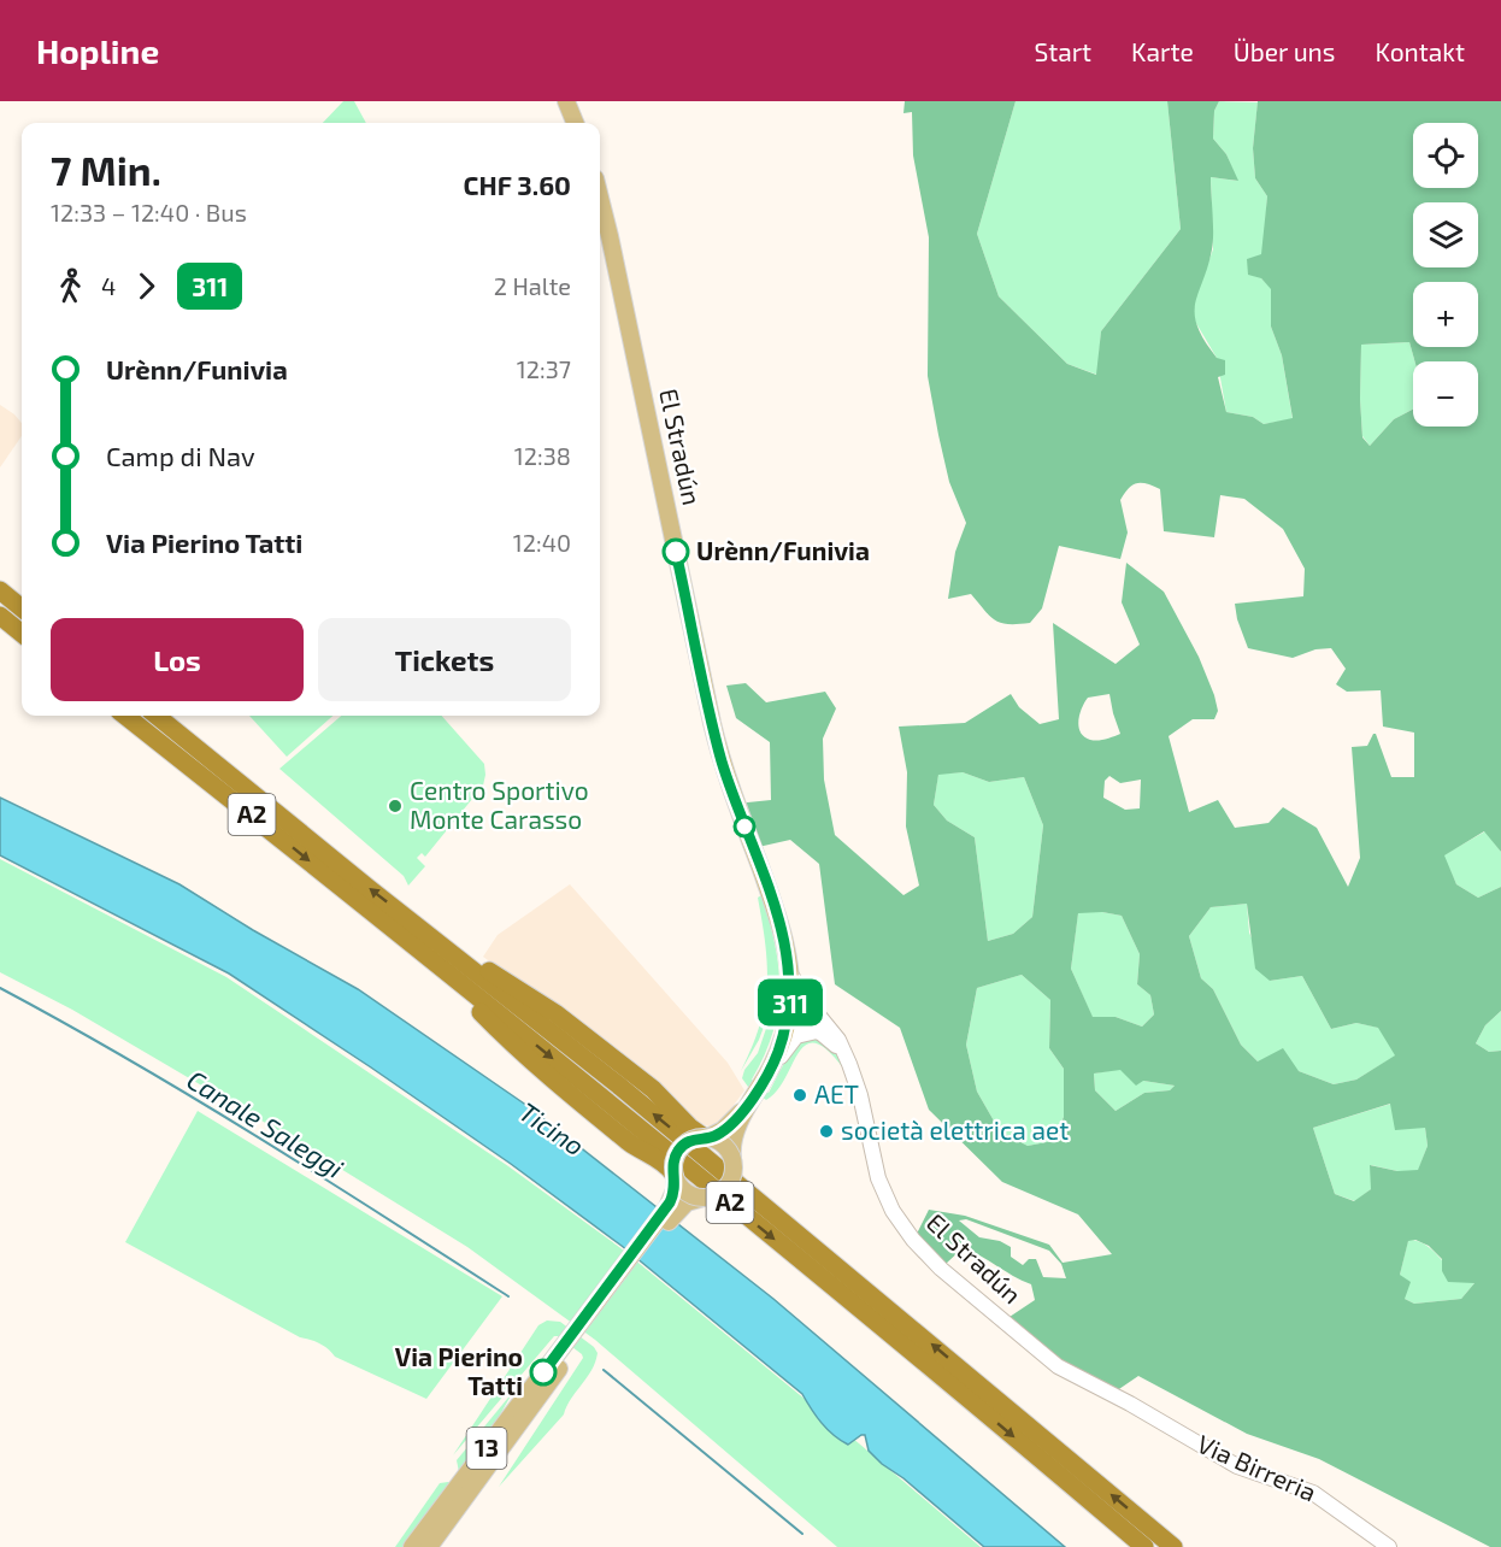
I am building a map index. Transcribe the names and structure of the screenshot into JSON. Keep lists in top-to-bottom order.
{
  "streets": {
    "highway": ["A2"],
    "main road": ["El Stradún", "13"],
    "street": ["Via Birreria"]
  },
  "crossings": [
    ["El Stradún", "Via Birreria"]
  ],
  "water": ["Canale Saleggi", "Ticino"],
  "places": [
    "Urènn/Funivia",
    "Centro Sportivo Monte Carasso",
    "AET",
    "società elettrica aet",
    "Via Pierino Tatti"
  ],
  "lines": ["bus line 311"],
  "page": {
    "header": "Hopline",
    "nav": [
      "Start",
      "Karte",
      "Über uns",
      "Kontakt"
    ],
    "on_map": "311",
    "map_buttons": ["+", "−"],
    "heading": ["7 Min.", "12:33 – 12:40 · Bus", "CHF 3.60"],
    "legs": ["4", "311", "2 Halte"],
    "list": [
      {
        "name": "Urènn/Funivia",
        "value": "12:37"
      },
      {
        "name": "Camp di Nav",
        "value": "12:38"
      },
      {
        "name": "Via Pierino Tatti",
        "value": "12:40"
      }
    ],
    "buttons": ["Los", "Tickets"]
  }
}
